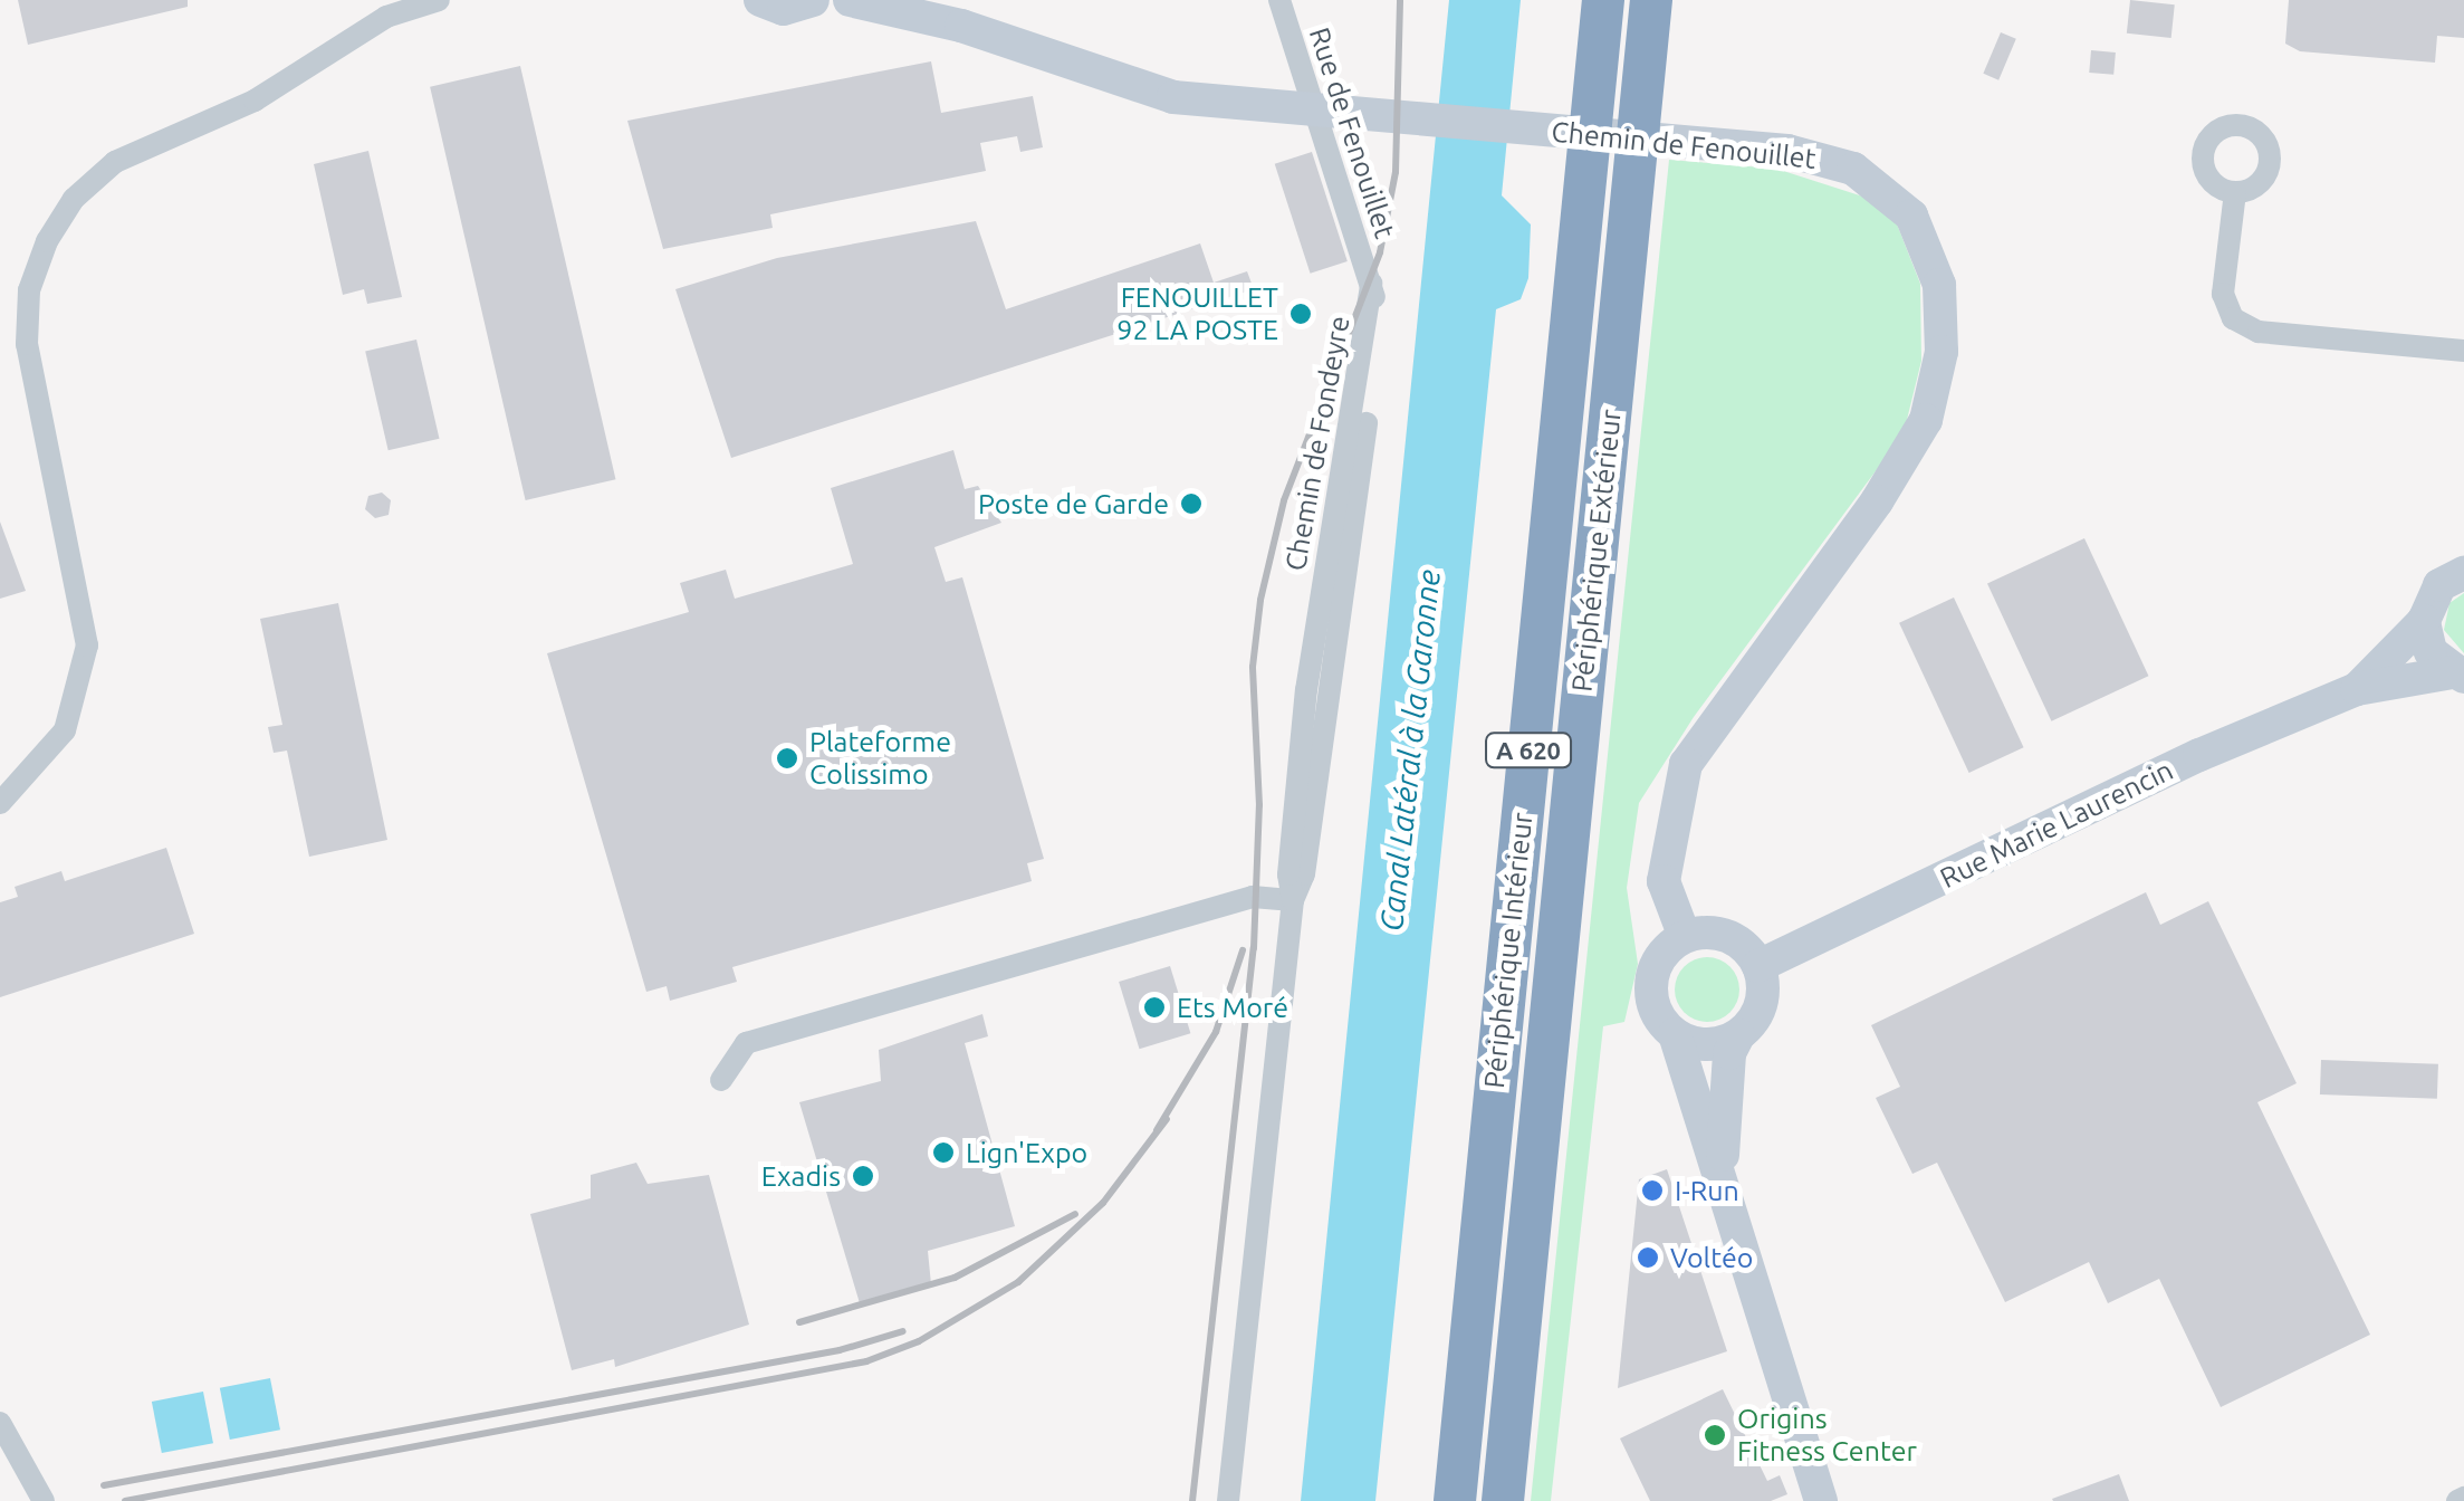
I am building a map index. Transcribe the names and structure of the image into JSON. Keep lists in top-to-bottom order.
{
  "streets": {
    "highway": ["Périphérique Extérieur", "A 620", "Périphérique Intérieur"],
    "street": [
      "Rue de Fenouillet",
      "Chemin de Fenouillet",
      "Chemin de Fondeyre",
      "Rue Marie Laurencin"
    ]
  },
  "crossings": [
    ["Rue de Fenouillet", "Chemin de Fondeyre"],
    ["Chemin de Fenouillet", "Rue Marie Laurencin"]
  ],
  "water": ["Canal Latéral à la Garonne"],
  "places": [
    "FENOUILLET 92 LA POSTE",
    "Poste de Garde",
    "Plateforme Colissimo",
    "Ets Moré",
    "Lign'Expo",
    "Exadis",
    "I-Run",
    "Voltéo",
    "Origins Fitness Center"
  ]
}
